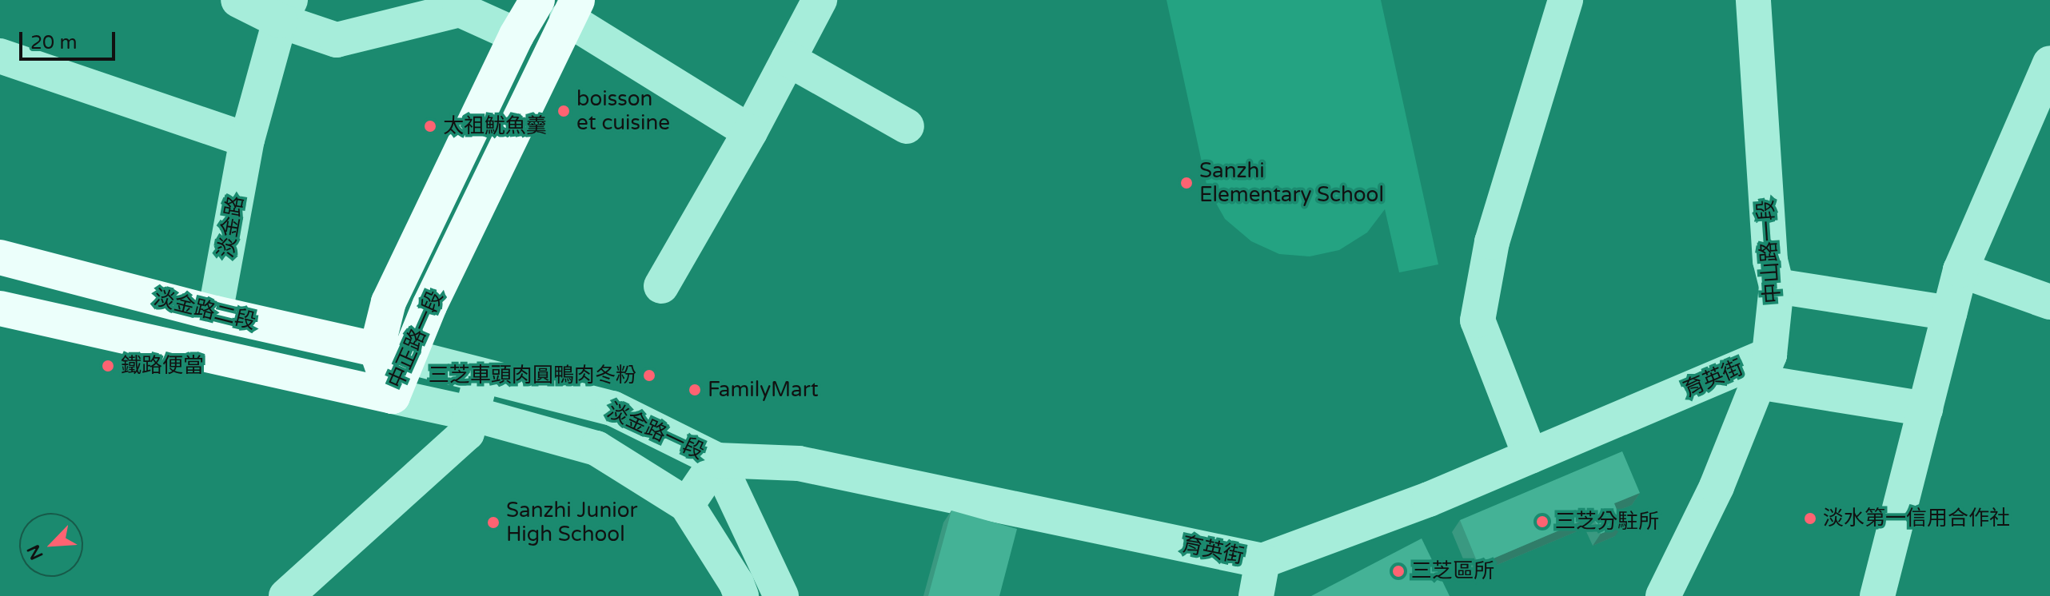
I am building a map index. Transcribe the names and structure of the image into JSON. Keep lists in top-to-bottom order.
{
  "streets": {
    "main road": ["淡金路二段", "中正路一段"],
    "street": [
      "淡金路",
      "中山路一段",
      "育英街",
      "淡金路一段"
    ]
  },
  "crossings": [
    ["淡金路", "淡金路二段"],
    ["中山路一段", "育英街"],
    ["淡金路二段", "中正路一段"],
    ["淡金路二段", "淡金路一段"],
    ["中正路一段", "淡金路一段"],
    ["育英街", "淡金路一段"]
  ],
  "places": [
    "boisson et cuisine",
    "太祖魷魚羹",
    "Sanzhi Elementary School",
    "鐵路便當",
    "三芝車頭肉圓鴨肉冬粉",
    "FamilyMart",
    "淡水第一信用合作社",
    "三芝分駐所",
    "Sanzhi Junior High School",
    "三芝區所"
  ],
  "scale_bar": "20 m",
  "north": "bottom left"
}
